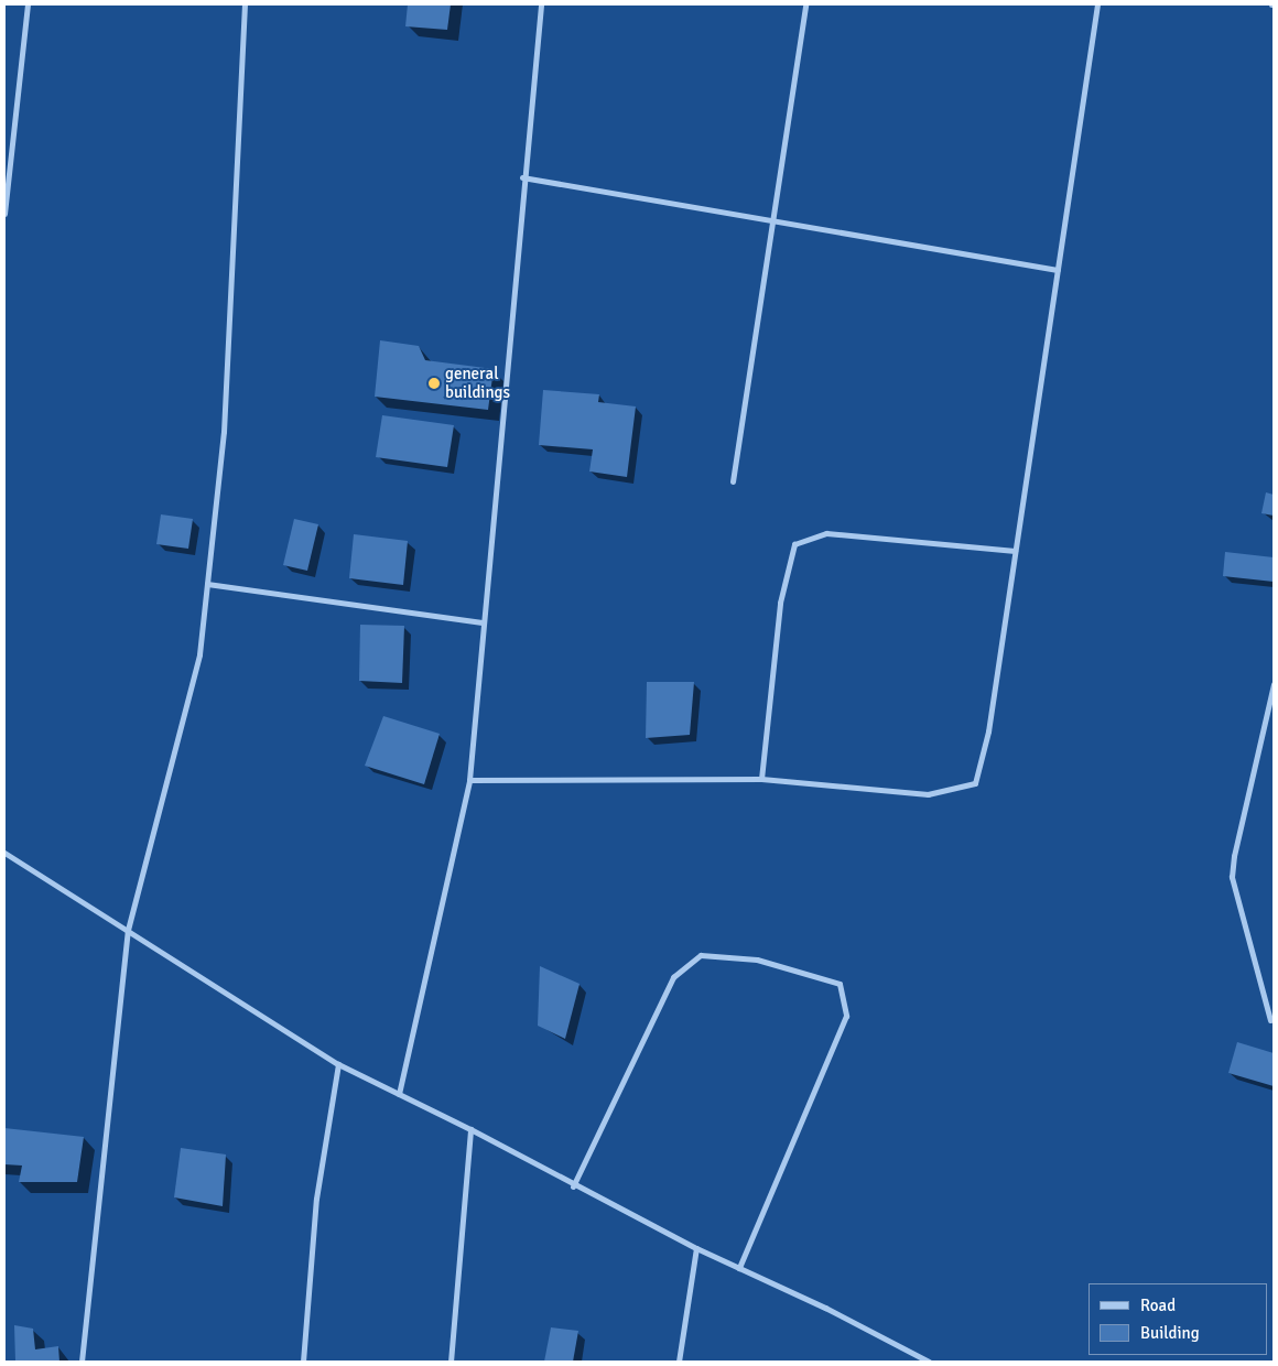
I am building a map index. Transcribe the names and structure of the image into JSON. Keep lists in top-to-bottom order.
{
  "places": ["general buildings"],
  "legend": ["Road", "Building"]
}
